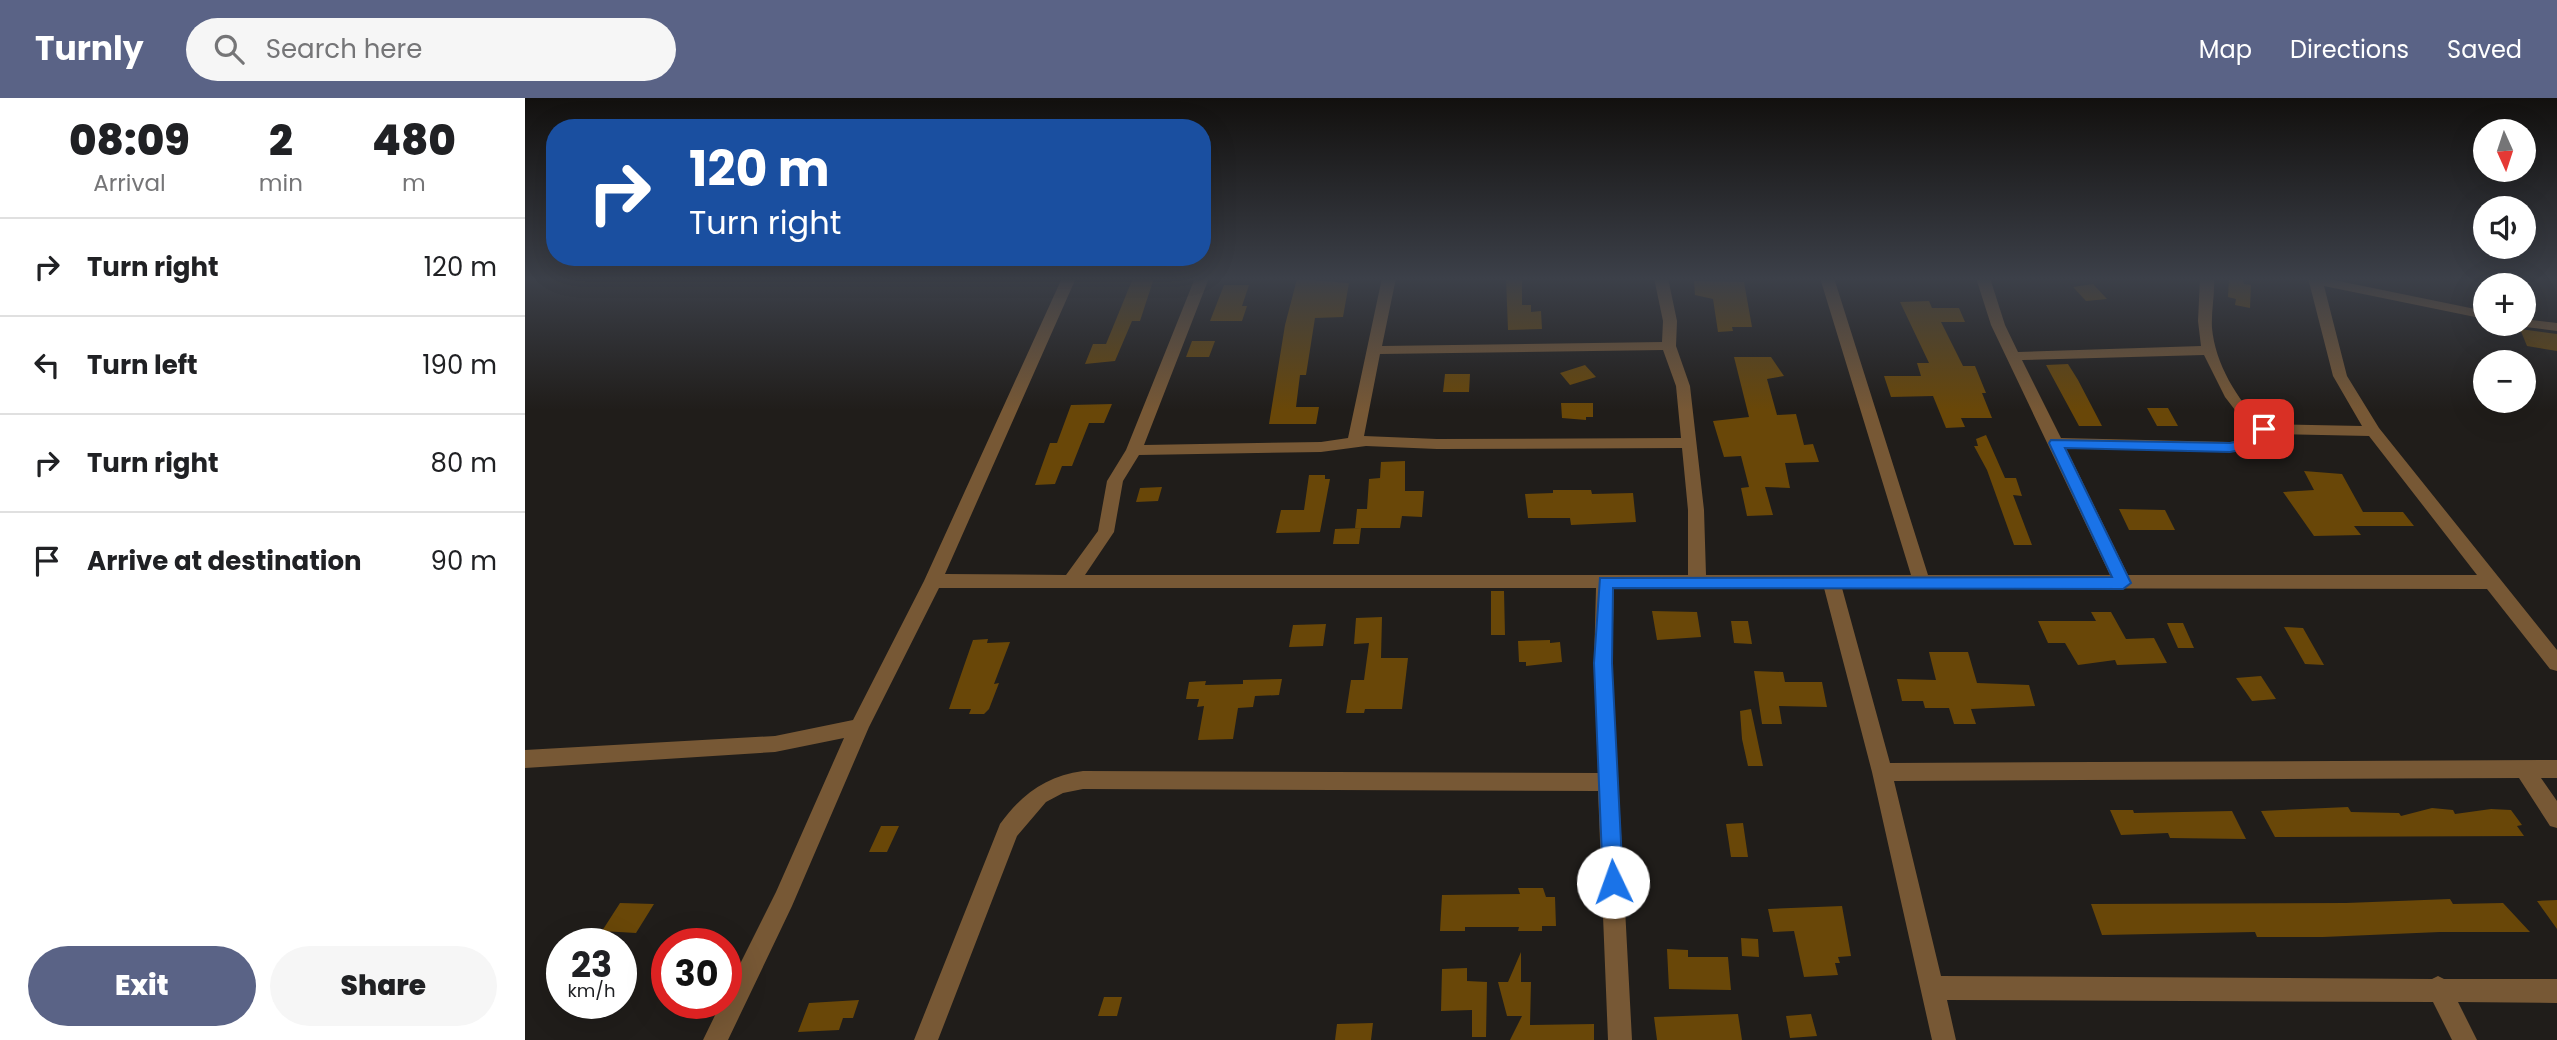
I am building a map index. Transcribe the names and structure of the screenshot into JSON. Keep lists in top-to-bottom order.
{
  "north": "bottom",
  "page": {
    "header": "Turnly",
    "search": "Search here",
    "nav": ["Map", "Directions", "Saved"],
    "eta": [
      "08:09",
      "Arrival",
      "2",
      "min",
      "480",
      "m"
    ],
    "map_buttons": ["+", "−"],
    "turn": ["120 m", "Turn right"],
    "list": [
      {
        "name": "Turn right",
        "value": "120 m"
      },
      {
        "name": "Turn left",
        "value": "190 m"
      },
      {
        "name": "Turn right",
        "value": "80 m"
      },
      {
        "name": "Arrive at destination",
        "value": "90 m"
      }
    ],
    "speed": "23 km/h",
    "limit": "30",
    "buttons": ["Exit", "Share"]
  }
}
